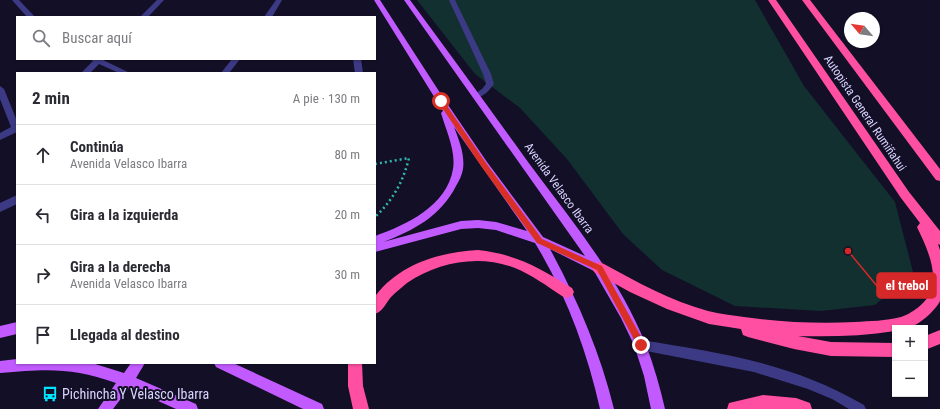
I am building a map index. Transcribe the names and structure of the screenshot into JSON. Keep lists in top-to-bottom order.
{
  "streets": {
    "highway": ["Autopista General Rumiñahui"],
    "main road": ["Avenida Velasco Ibarra"]
  },
  "places": {
    "other": ["el trebol"],
    "bus stop": ["Pichincha Y Velasco Ibarra"]
  },
  "north": "top left",
  "page": {
    "search": "Buscar aquí",
    "heading": ["2 min", "A pie · 130 m"],
    "list": [
      ["Continúa", "Avenida Velasco Ibarra", "80 m"],
      ["Gira a la izquierda", "20 m"],
      ["Gira a la derecha", "Avenida Velasco Ibarra", "30 m"],
      "Llegada al destino"
    ],
    "map_buttons": ["+", "−"]
  }
}
